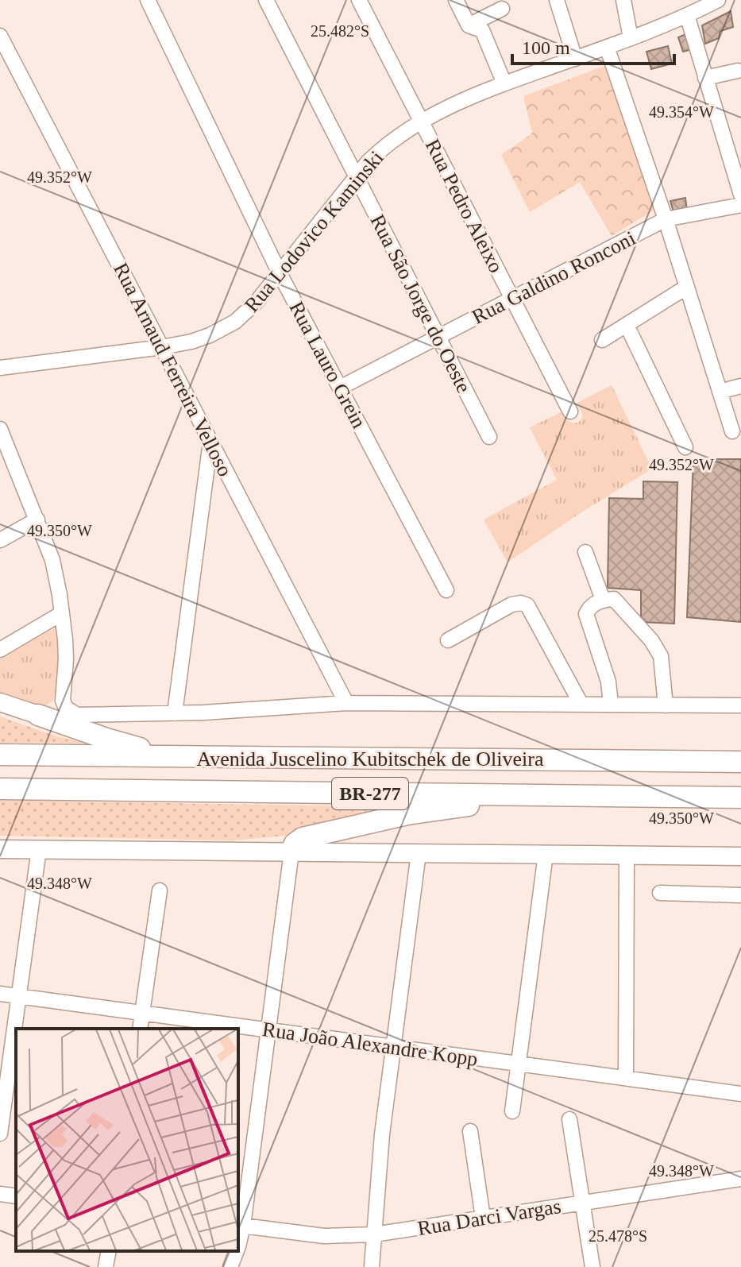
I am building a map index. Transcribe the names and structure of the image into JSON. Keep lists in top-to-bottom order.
{
  "streets": {
    "highway": ["Avenida Juscelino Kubitschek de Oliveira", "BR-277"],
    "street": [
      "Rua Pedro Aleixo",
      "Rua Lodovico Kaminski",
      "Rua Galdino Ronconi",
      "Rua São Jorge do Oeste",
      "Rua Lauro Grein",
      "Rua Arnaud Ferreira Velloso",
      "Rua João Alexandre Kopp",
      "Rua Darci Vargas"
    ]
  },
  "crossings": [
    ["Rua Pedro Aleixo", "Rua Lodovico Kaminski"],
    ["Rua Pedro Aleixo", "Rua Galdino Ronconi"],
    ["Rua Lodovico Kaminski", "Rua São Jorge do Oeste"],
    ["Rua Lodovico Kaminski", "Rua Lauro Grein"],
    ["Rua Lodovico Kaminski", "Rua Arnaud Ferreira Velloso"],
    ["Rua Galdino Ronconi", "Rua São Jorge do Oeste"],
    ["Rua Galdino Ronconi", "Rua Lauro Grein"]
  ],
  "scale_bar": "100 m",
  "coordinates": [
    "25.482°S",
    "49.354°W",
    "49.352°W",
    "49.350°W",
    "49.348°W",
    "25.478°S"
  ]
}
